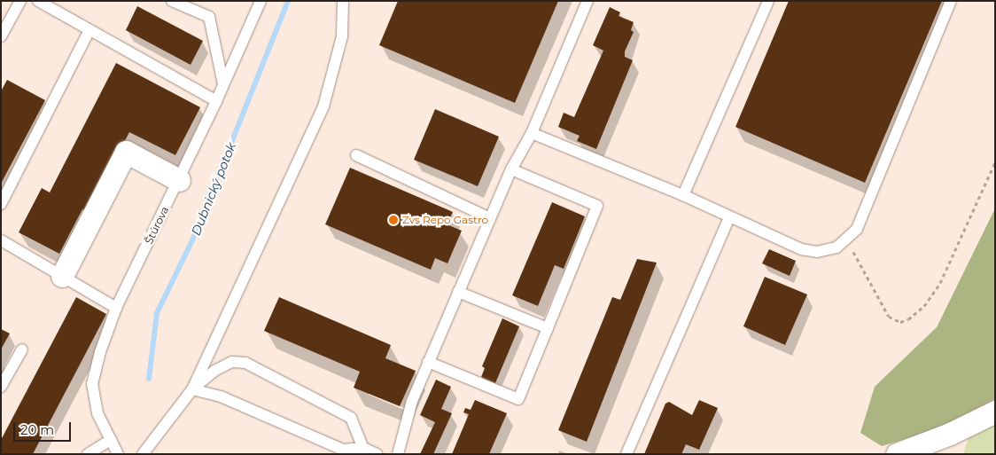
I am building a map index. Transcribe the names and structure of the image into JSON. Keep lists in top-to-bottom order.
{
  "streets": {
    "lane": ["Štúrova"]
  },
  "water": ["Dubnický potok"],
  "places": ["Zvs Repo Gastro"],
  "scale_bar": "20 m"
}
